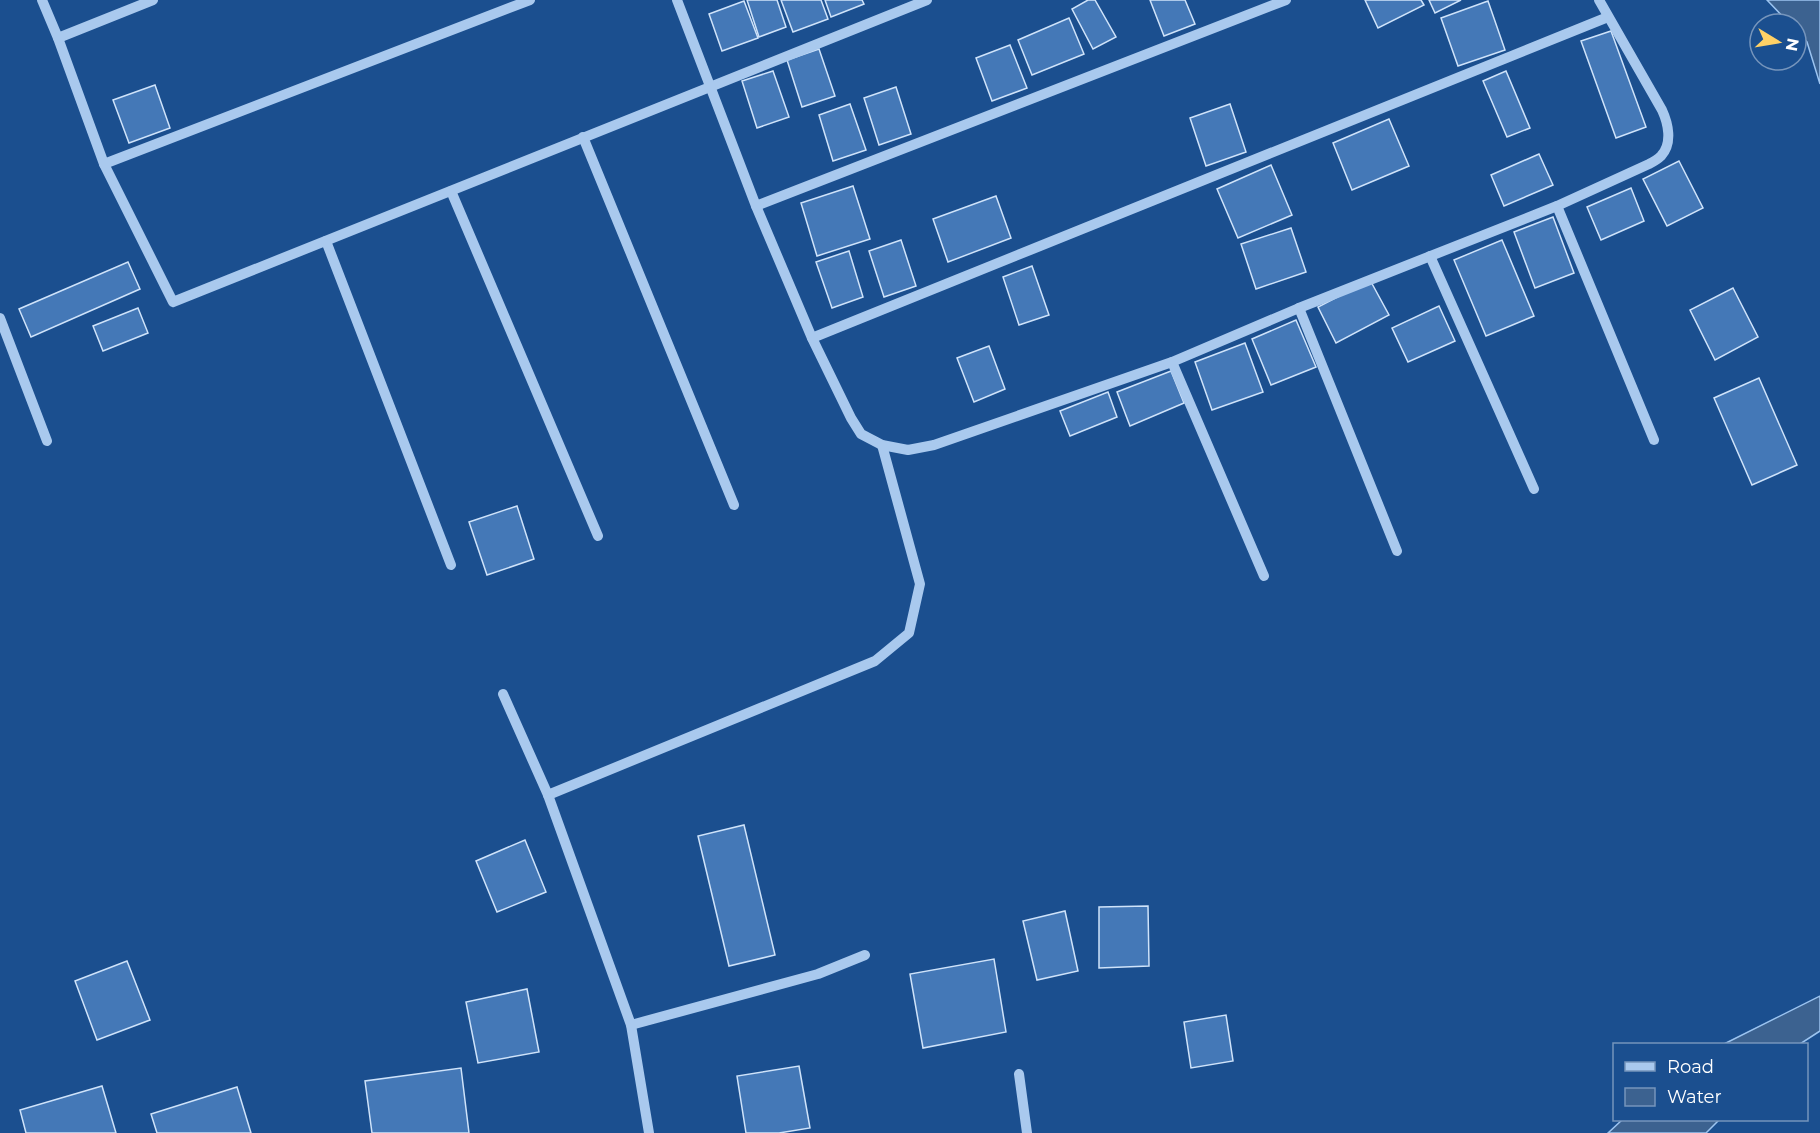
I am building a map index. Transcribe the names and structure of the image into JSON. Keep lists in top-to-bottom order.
{
  "legend": ["Road", "Water"],
  "north": "right"
}
